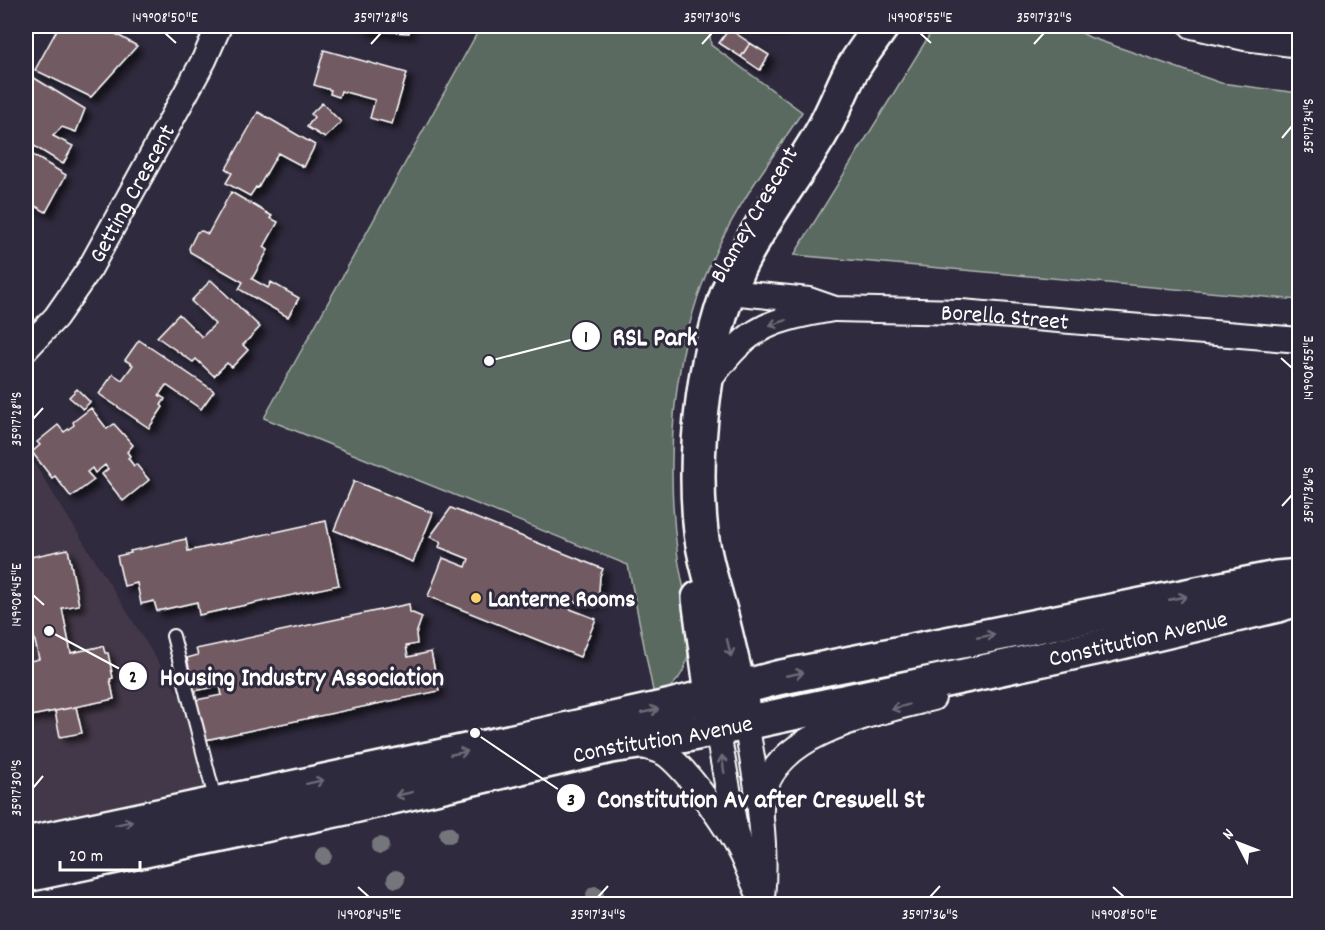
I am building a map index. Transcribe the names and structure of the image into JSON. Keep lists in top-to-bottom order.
{
  "streets": {
    "street": [
      "Getting Crescent",
      "Blamey Crescent",
      "Borella Street",
      "Constitution Avenue"
    ]
  },
  "crossings": [
    ["Blamey Crescent", "Borella Street"],
    ["Blamey Crescent", "Constitution Avenue"]
  ],
  "places": [
    "RSL Park",
    "Lanterne Rooms",
    "Housing Industry Association",
    "Constitution Av after Creswell St"
  ],
  "scale_bar": "20 m",
  "north": "top left",
  "coordinates": [
    "149°08'50\"E",
    "35°17'28\"S",
    "35°17'30\"S",
    "149°08'55\"E",
    "35°17'32\"S",
    "35°17'34\"S",
    "35°17'36\"S",
    "149°08'45\"E"
  ]
}
